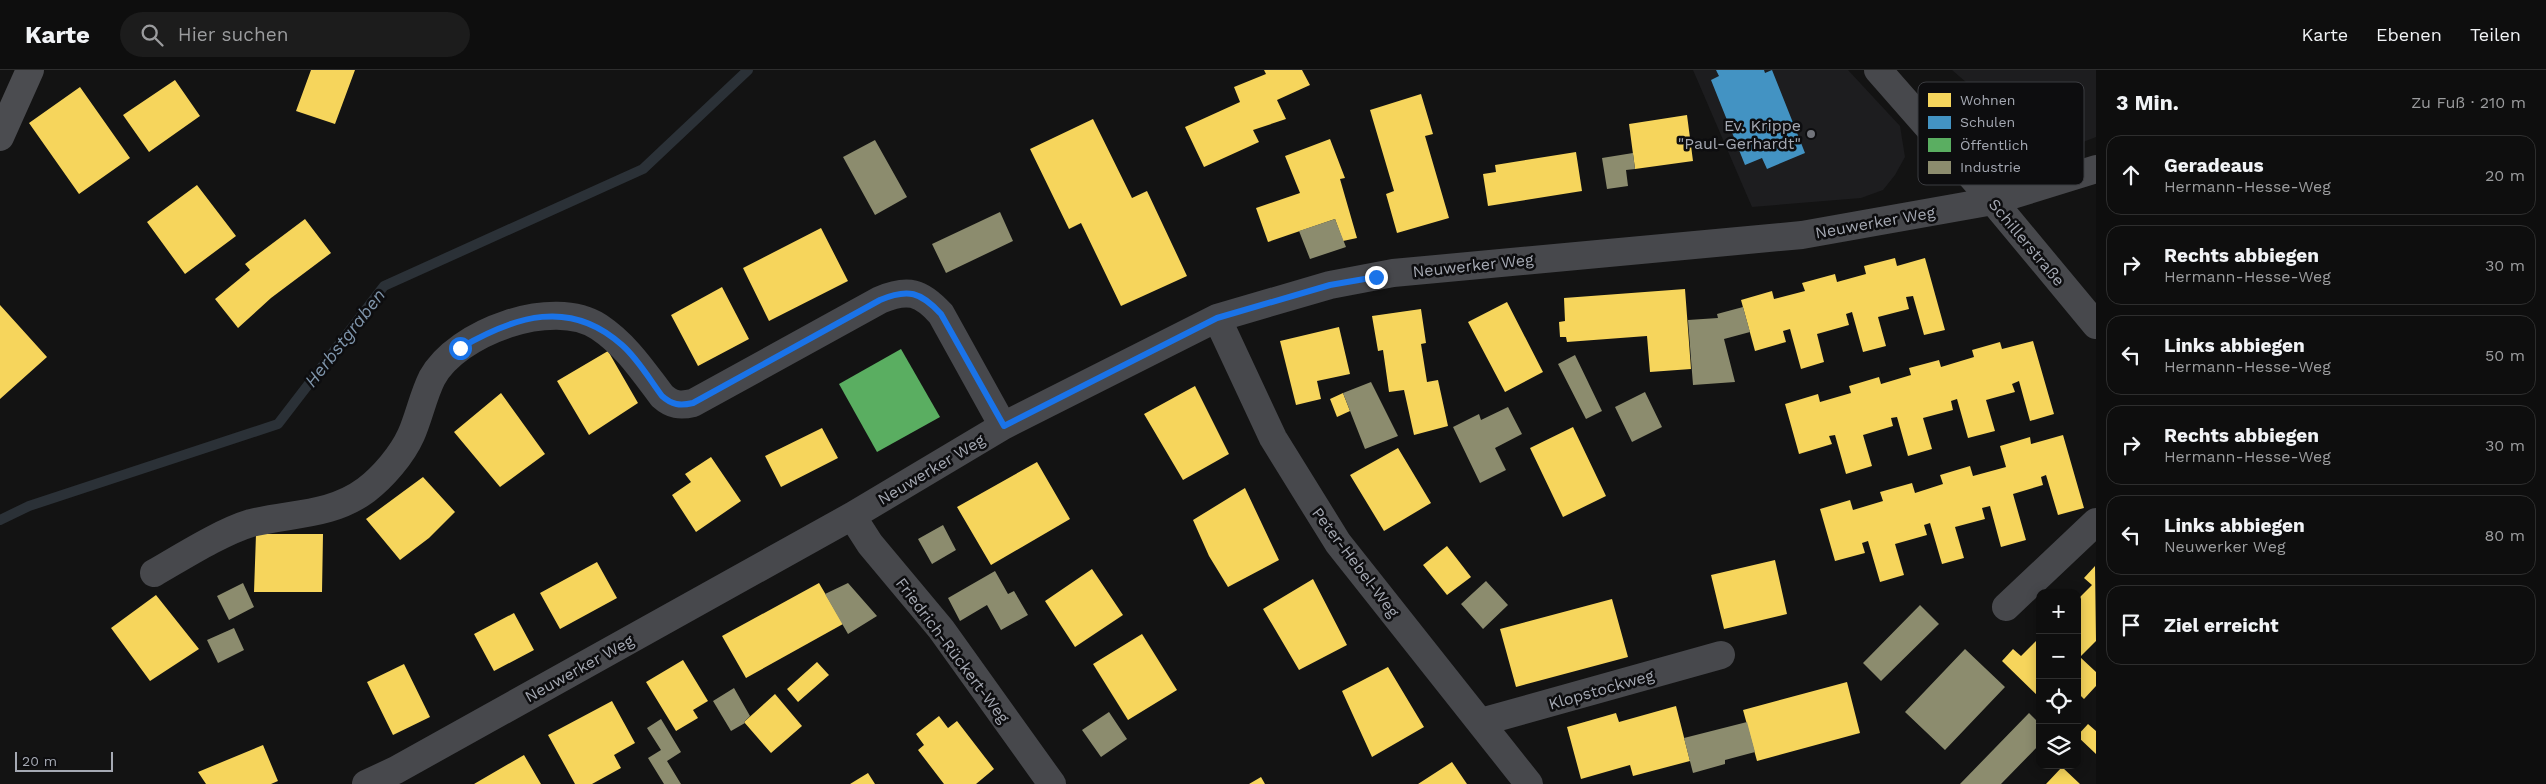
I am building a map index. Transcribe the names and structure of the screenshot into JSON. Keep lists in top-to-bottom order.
{
  "streets": {
    "street": [
      "Neuwerker Weg",
      "Schillerstraße",
      "Peter-Hebel-Weg",
      "Friedrich-Rückert-Weg",
      "Klopstockweg"
    ]
  },
  "crossings": [
    ["Neuwerker Weg", "Schillerstraße"],
    ["Neuwerker Weg", "Peter-Hebel-Weg"],
    ["Neuwerker Weg", "Friedrich-Rückert-Weg"],
    ["Peter-Hebel-Weg", "Klopstockweg"]
  ],
  "water": ["Herbstgraben"],
  "places": ["Ev. Krippe \"Paul-Gerhardt\""],
  "legend": [
    "Wohnen",
    "Schulen",
    "Öffentlich",
    "Industrie"
  ],
  "scale_bar": "20 m",
  "page": {
    "header": "Karte",
    "search": "Hier suchen",
    "nav": ["Karte", "Ebenen", "Teilen"],
    "heading": ["3 Min.", "Zu Fuß · 210 m"],
    "list": [
      ["Geradeaus", "Hermann-Hesse-Weg", "20 m"],
      ["Rechts abbiegen", "Hermann-Hesse-Weg", "30 m"],
      ["Links abbiegen", "Hermann-Hesse-Weg", "50 m"],
      ["Rechts abbiegen", "Hermann-Hesse-Weg", "30 m"],
      ["Links abbiegen", "Neuwerker Weg", "80 m"],
      "Ziel erreicht"
    ],
    "map_buttons": ["+", "−"],
    "scale": "20 m"
  }
}
